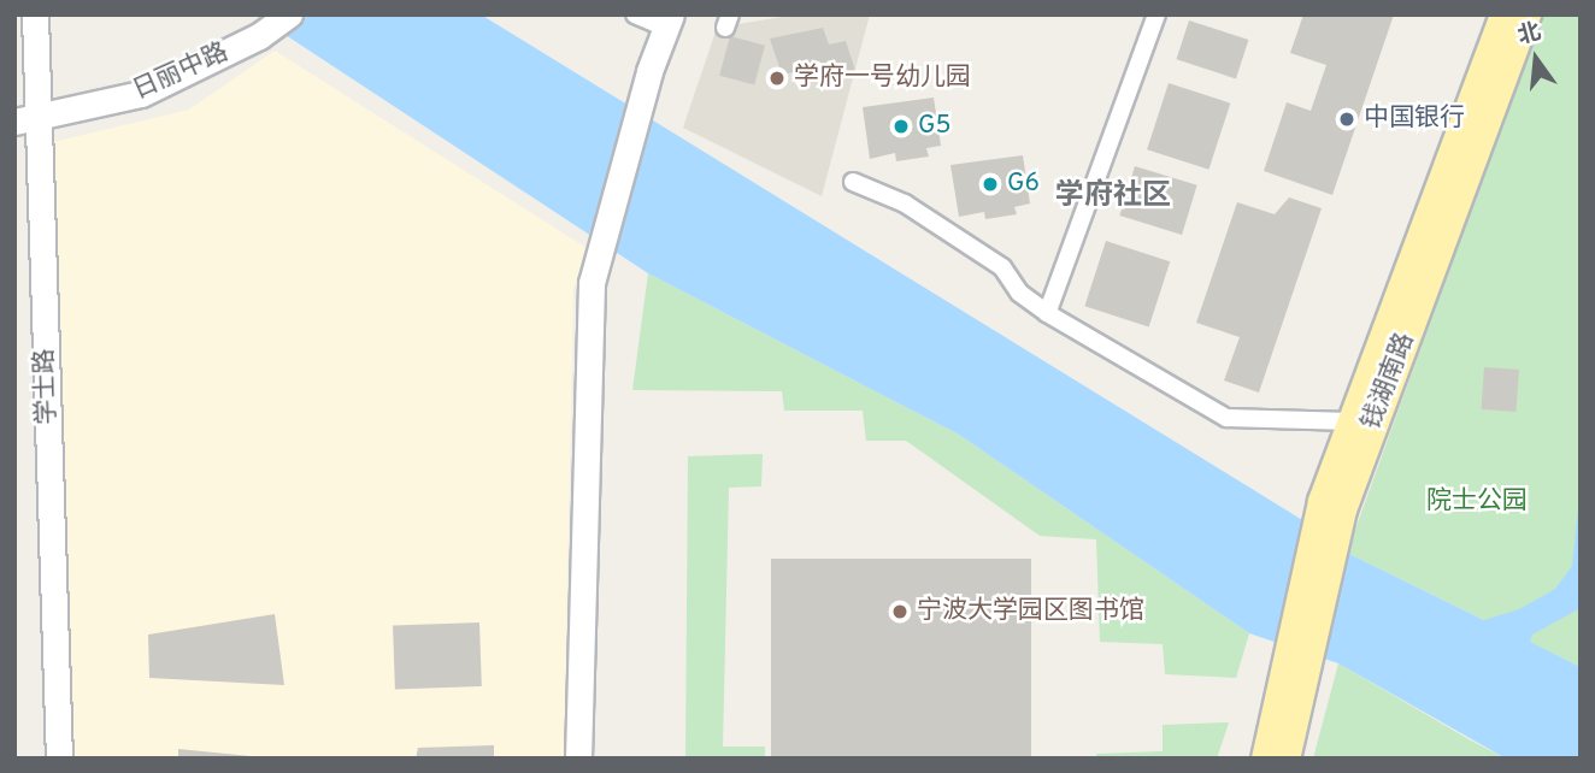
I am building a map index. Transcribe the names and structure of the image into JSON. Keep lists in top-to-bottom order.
{
  "streets": {
    "main road": ["钱湖南路"],
    "street": ["日丽中路", "学士路"]
  },
  "crossings": [
    ["日丽中路", "学士路"]
  ],
  "districts": ["学府社区"],
  "parks": ["院士公园"],
  "places": [
    "学府一号幼儿园",
    "中国银行",
    "G5",
    "G6",
    "宁波大学园区图书馆"
  ],
  "north": "top"
}
